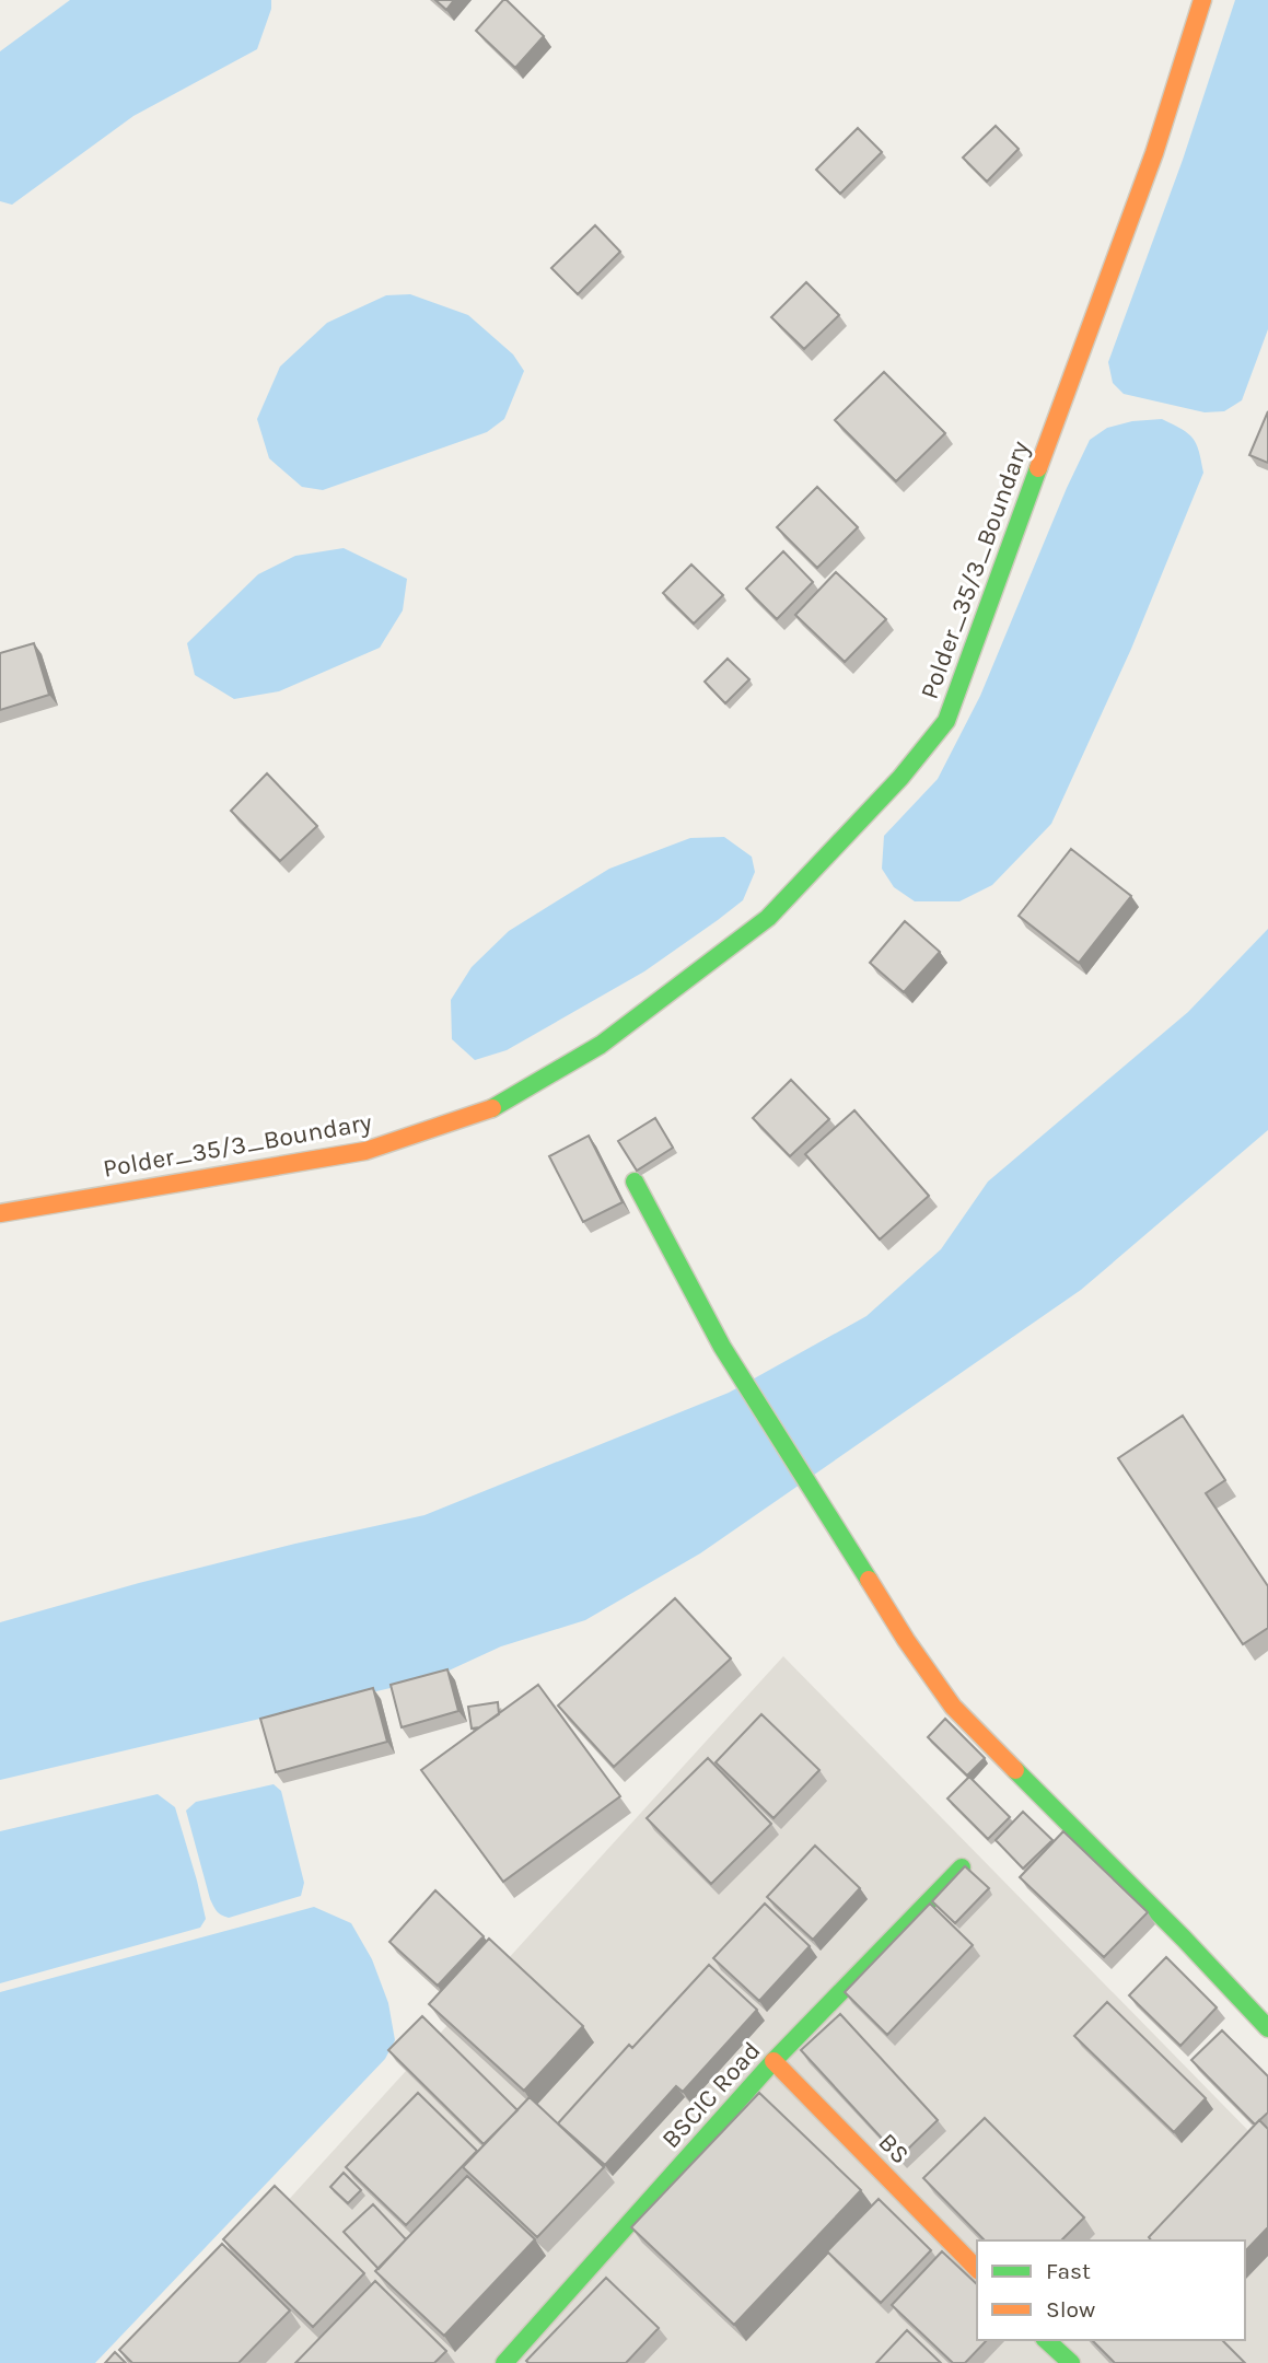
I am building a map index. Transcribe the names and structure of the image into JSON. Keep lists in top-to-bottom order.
{
  "streets": {
    "street": ["Polder_35/3_Boundary", "BSCIC Road", "BS"]
  },
  "crossings": [
    ["BSCIC Road", "BS"]
  ],
  "legend": ["Fast", "Slow"]
}
